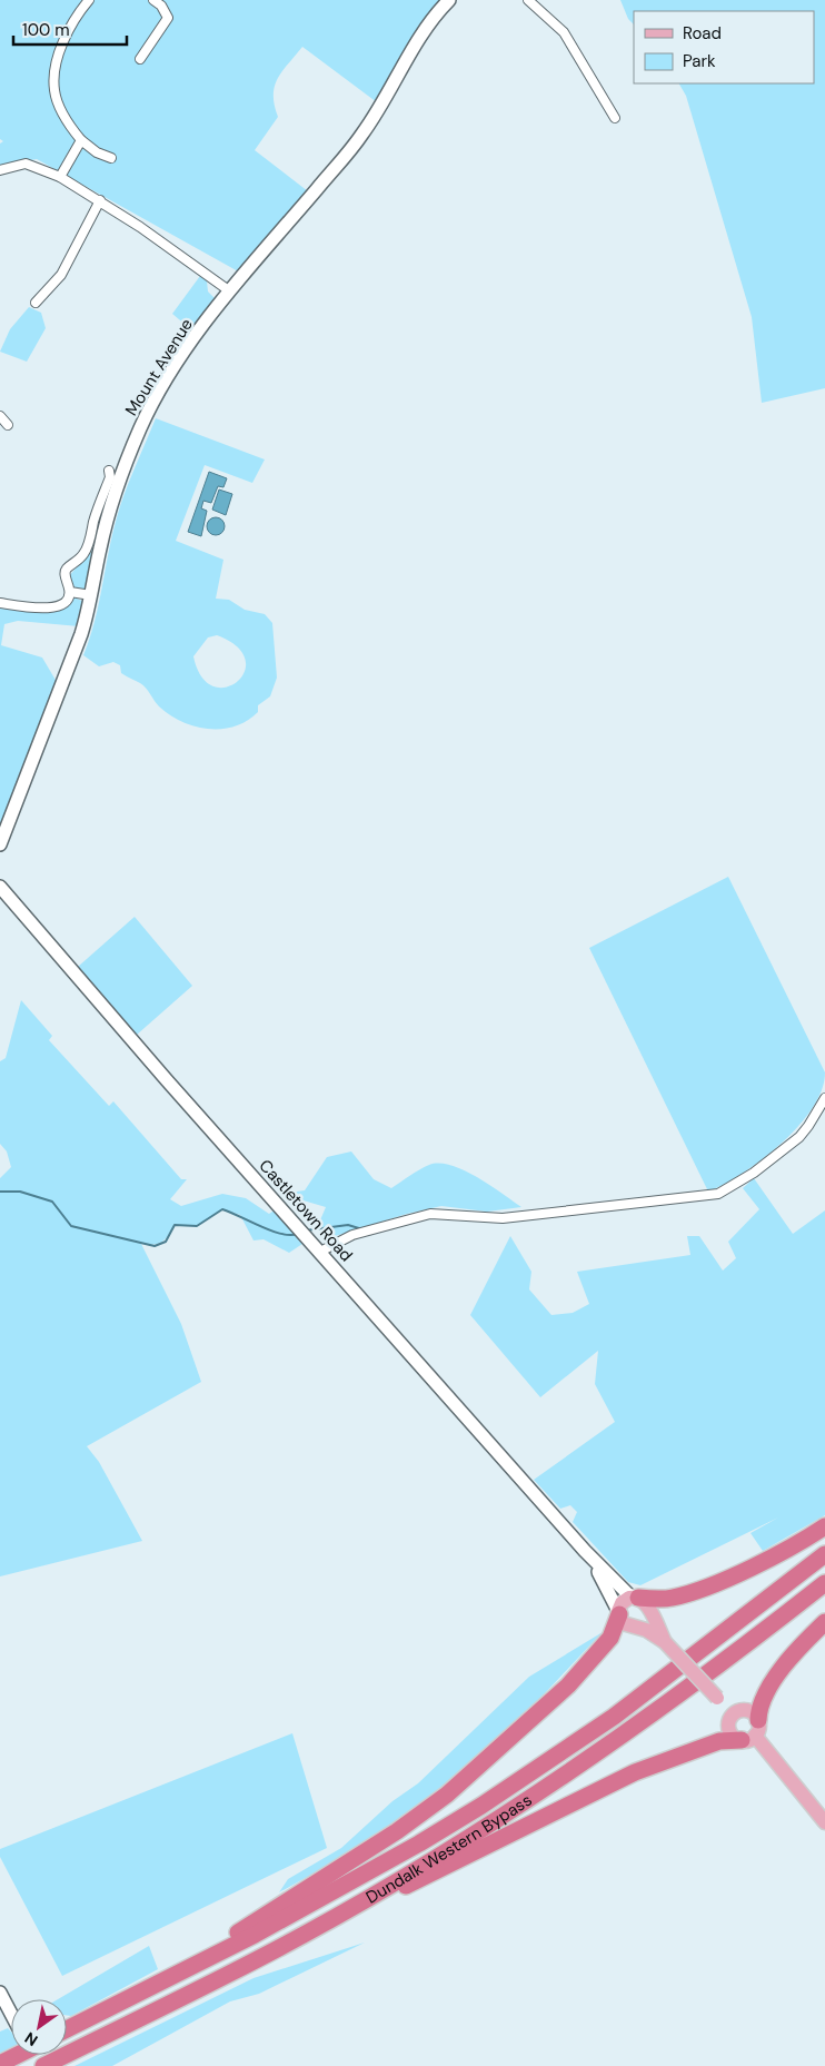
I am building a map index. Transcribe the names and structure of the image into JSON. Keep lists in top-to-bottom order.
{
  "streets": {
    "highway": ["Dundalk Western Bypass"],
    "street": ["Mount Avenue", "Castletown Road"]
  },
  "legend": ["Road", "Park"],
  "scale_bar": "100 m",
  "north": "bottom left"
}
